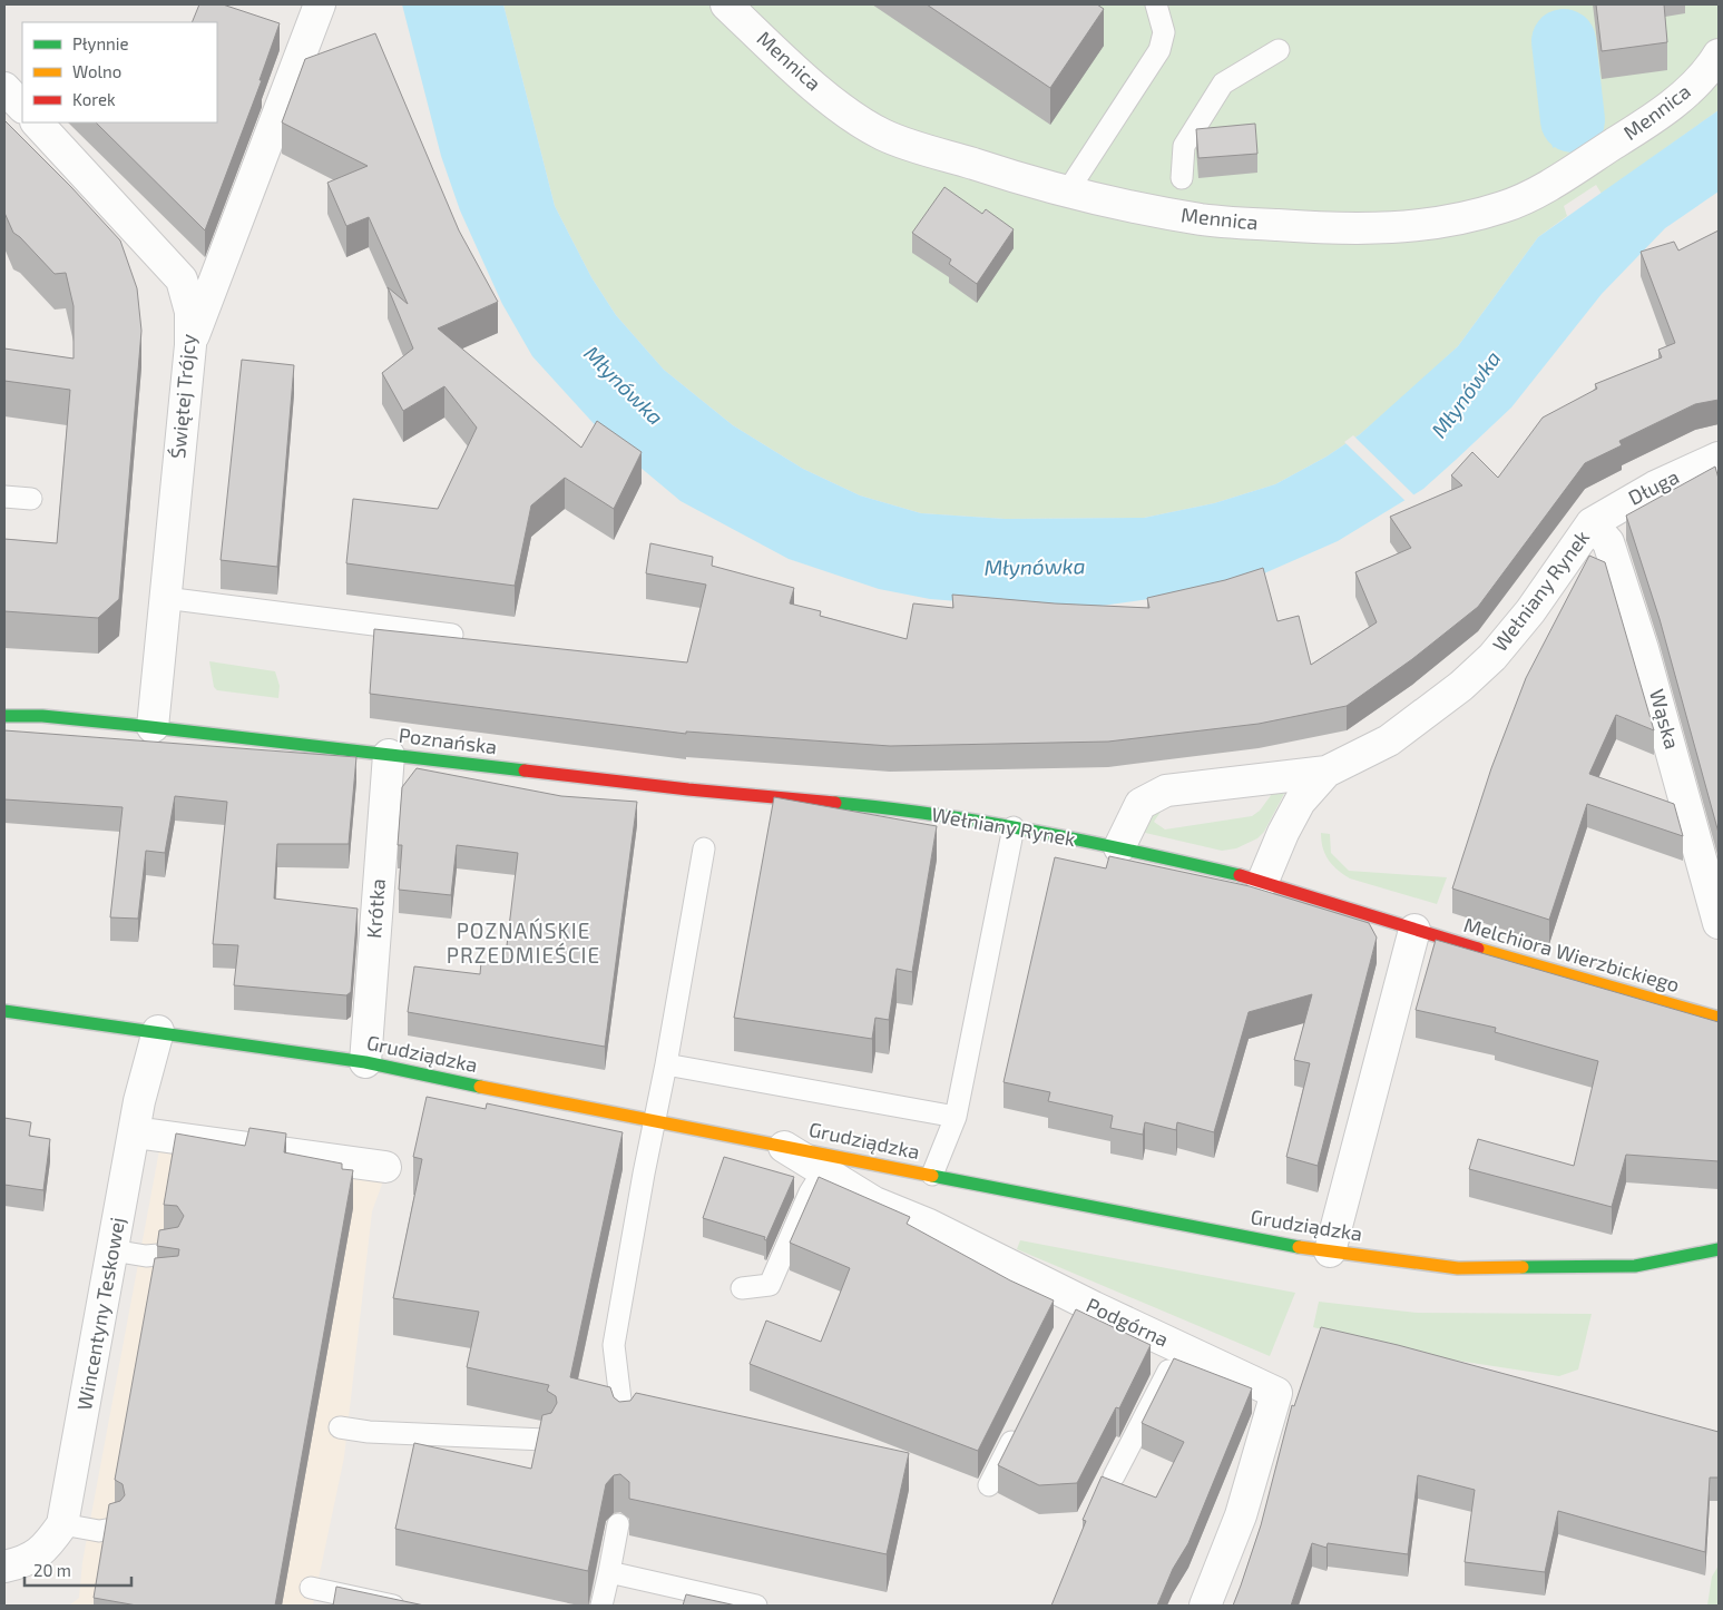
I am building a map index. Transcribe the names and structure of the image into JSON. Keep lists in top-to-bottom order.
{
  "streets": {
    "main road": [
      "Wełniany Rynek",
      "Poznańska",
      "Melchiora Wierzbickiego",
      "Grudziądzka"
    ],
    "street": [
      "Mennica",
      "Świętej Trójcy",
      "Długa",
      "Wąska",
      "Krótka",
      "Wincentyny Teskowej",
      "Podgórna"
    ]
  },
  "crossings": [
    ["Świętej Trójcy", "Poznańska"],
    ["Długa", "Wełniany Rynek"],
    ["Długa", "Wąska"],
    ["Wełniany Rynek", "Wąska"],
    ["Wełniany Rynek", "Poznańska"],
    ["Wełniany Rynek", "Melchiora Wierzbickiego"],
    ["Poznańska", "Krótka"],
    ["Krótka", "Grudziądzka"],
    ["Grudziądzka", "Wincentyny Teskowej"],
    ["Grudziądzka", "Podgórna"]
  ],
  "districts": ["POZNAŃSKIE PRZEDMIEŚCIE"],
  "water": ["Młynówka"],
  "legend": ["Płynnie", "Wolno", "Korek"],
  "scale_bar": "20 m"
}
